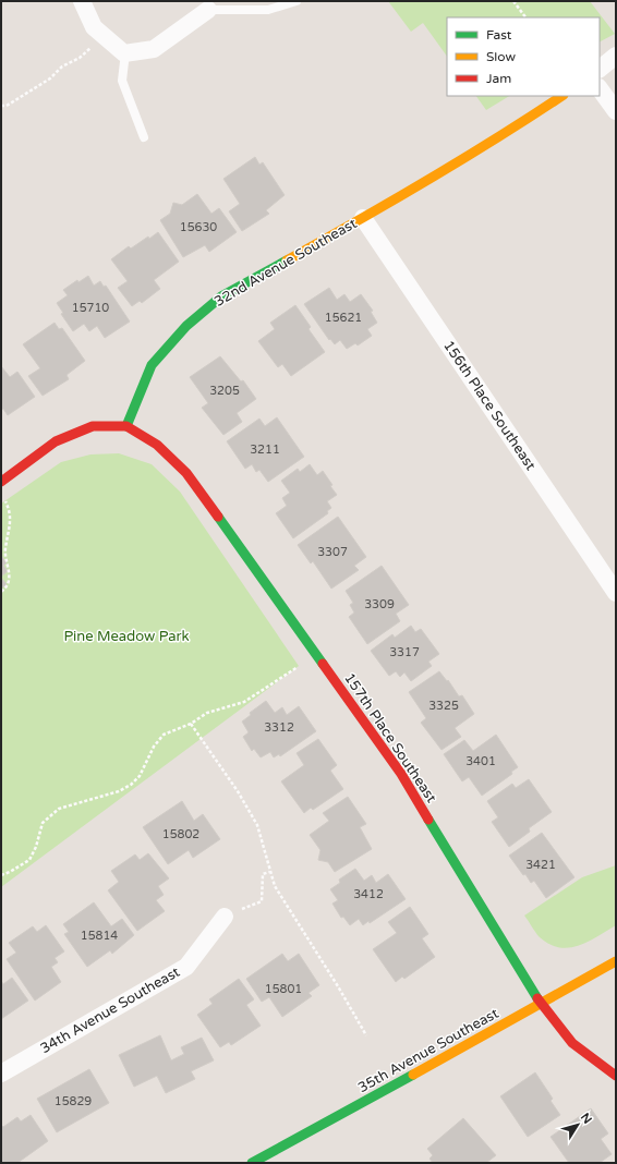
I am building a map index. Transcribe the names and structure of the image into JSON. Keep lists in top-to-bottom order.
{
  "streets": {
    "street": [
      "32nd Avenue Southeast",
      "156th Place Southeast",
      "157th Place Southeast",
      "34th Avenue Southeast",
      "35th Avenue Southeast"
    ]
  },
  "crossings": [
    ["32nd Avenue Southeast", "156th Place Southeast"],
    ["32nd Avenue Southeast", "157th Place Southeast"],
    ["157th Place Southeast", "35th Avenue Southeast"]
  ],
  "parks": ["Pine Meadow Park"],
  "house_numbers": [
    "15630",
    "15710",
    "15621",
    "3205",
    "3211",
    "3307",
    "3309",
    "3317",
    "3325",
    "3312",
    "3401",
    "15802",
    "3421",
    "3412",
    "15814",
    "15801",
    "15829"
  ],
  "legend": ["Fast", "Slow", "Jam"],
  "north": "top right"
}
